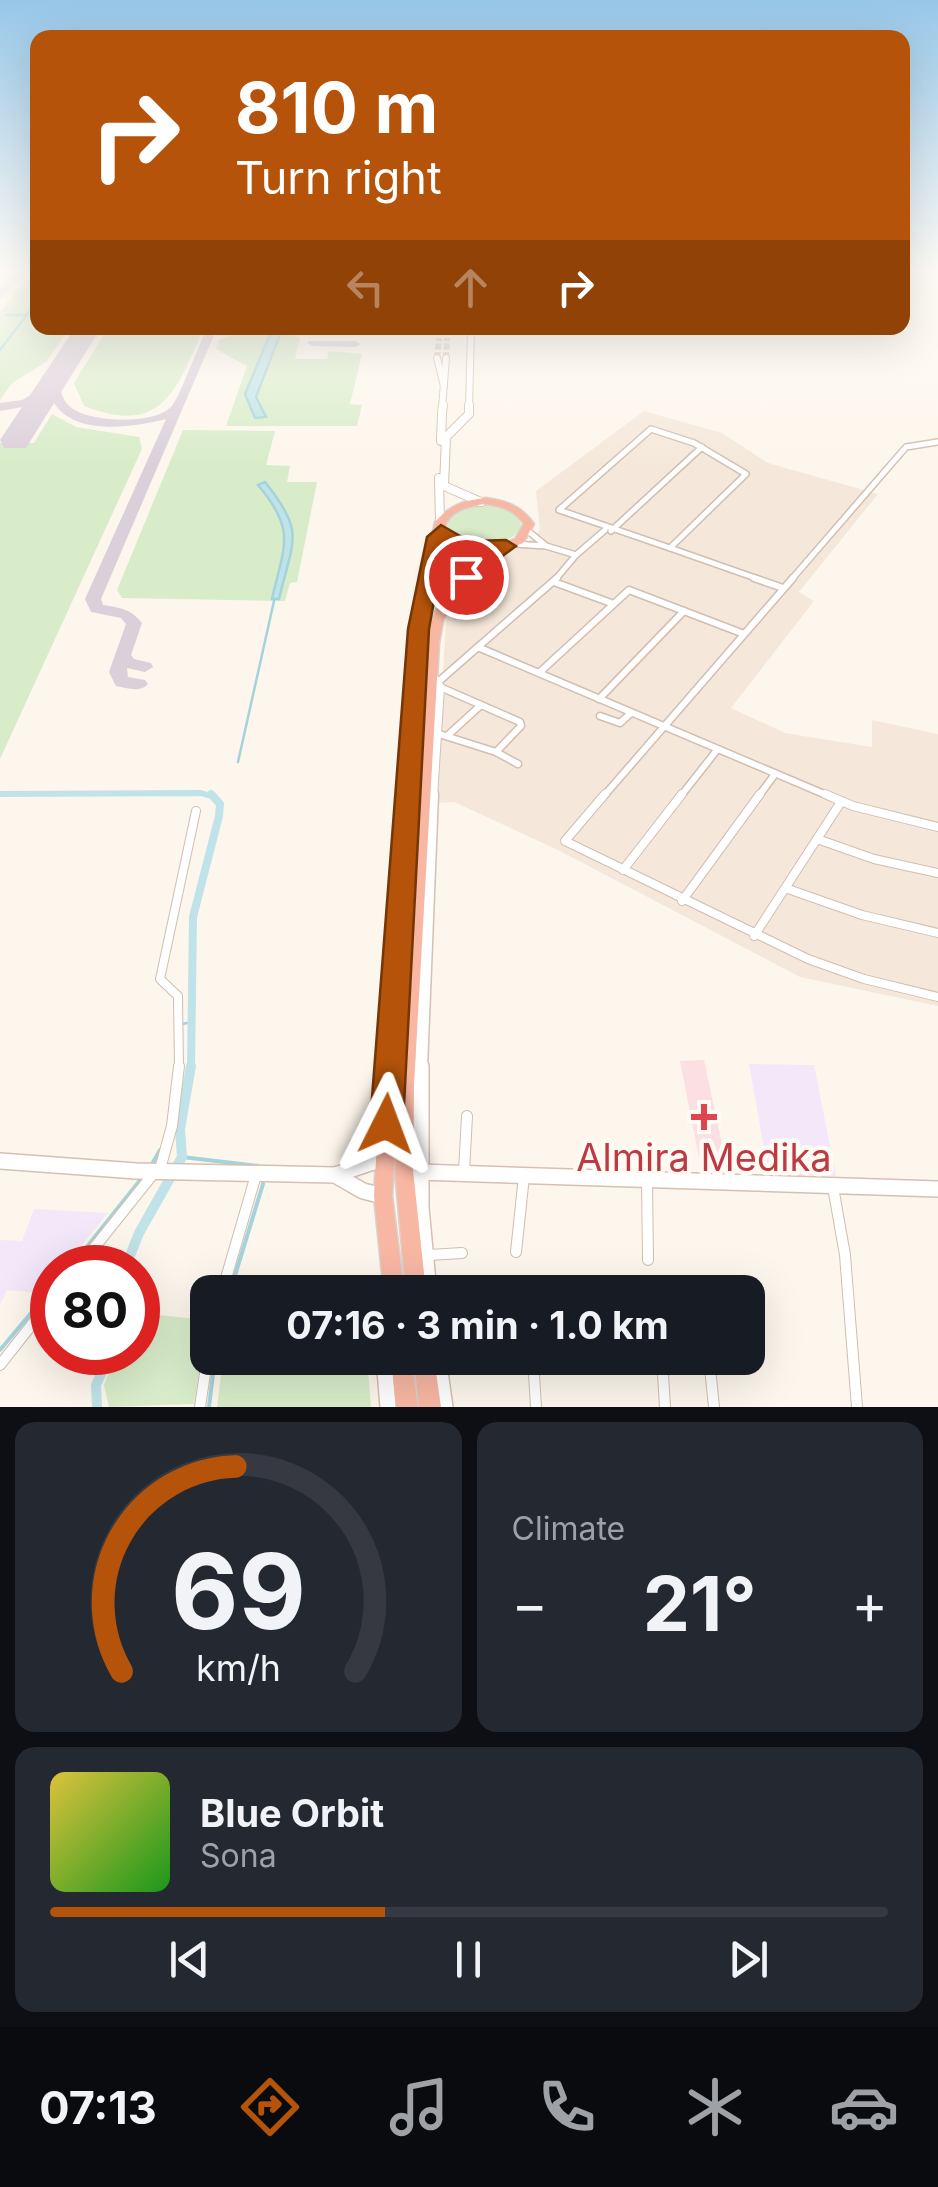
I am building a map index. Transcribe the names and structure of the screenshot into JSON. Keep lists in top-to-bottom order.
{
  "places": {
    "health": ["Almira Medika"]
  },
  "page": {
    "turn": ["810 m", "Turn right"],
    "limit": "80",
    "trip": "07:16 · 3 min · 1.0 km",
    "tile": "Climate",
    "heat": ["−", "21°", "+"],
    "song": ["Blue Orbit", "Sona"],
    "tabs": "07:13",
    "gauge": ["69", "km/h"]
  }
}
